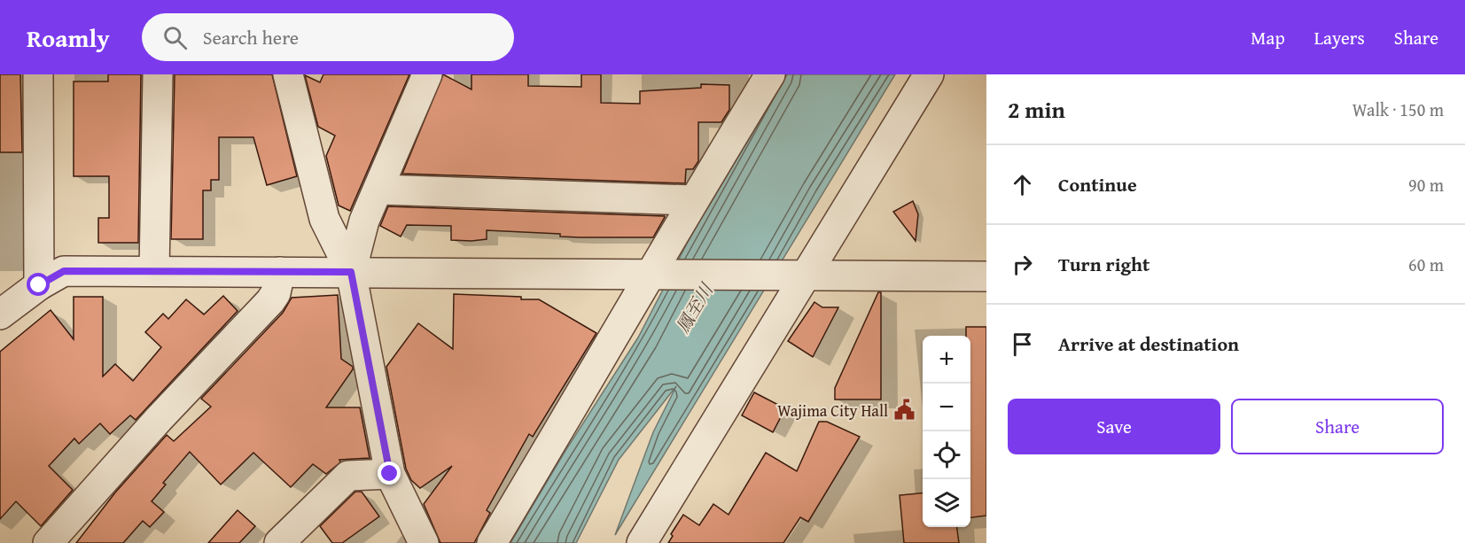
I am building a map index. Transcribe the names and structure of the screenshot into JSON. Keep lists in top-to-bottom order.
{
  "water": ["鳳至川"],
  "places": {
    "public building": ["Wajima City Hall"]
  },
  "page": {
    "header": "Roamly",
    "search": "Search here",
    "nav": ["Map", "Layers", "Share"],
    "heading": ["2 min", "Walk · 150 m"],
    "list": [
      ["Continue", "90 m"],
      ["Turn right", "60 m"],
      "Arrive at destination"
    ],
    "map_buttons": ["+", "−"],
    "buttons": ["Save", "Share"]
  }
}
